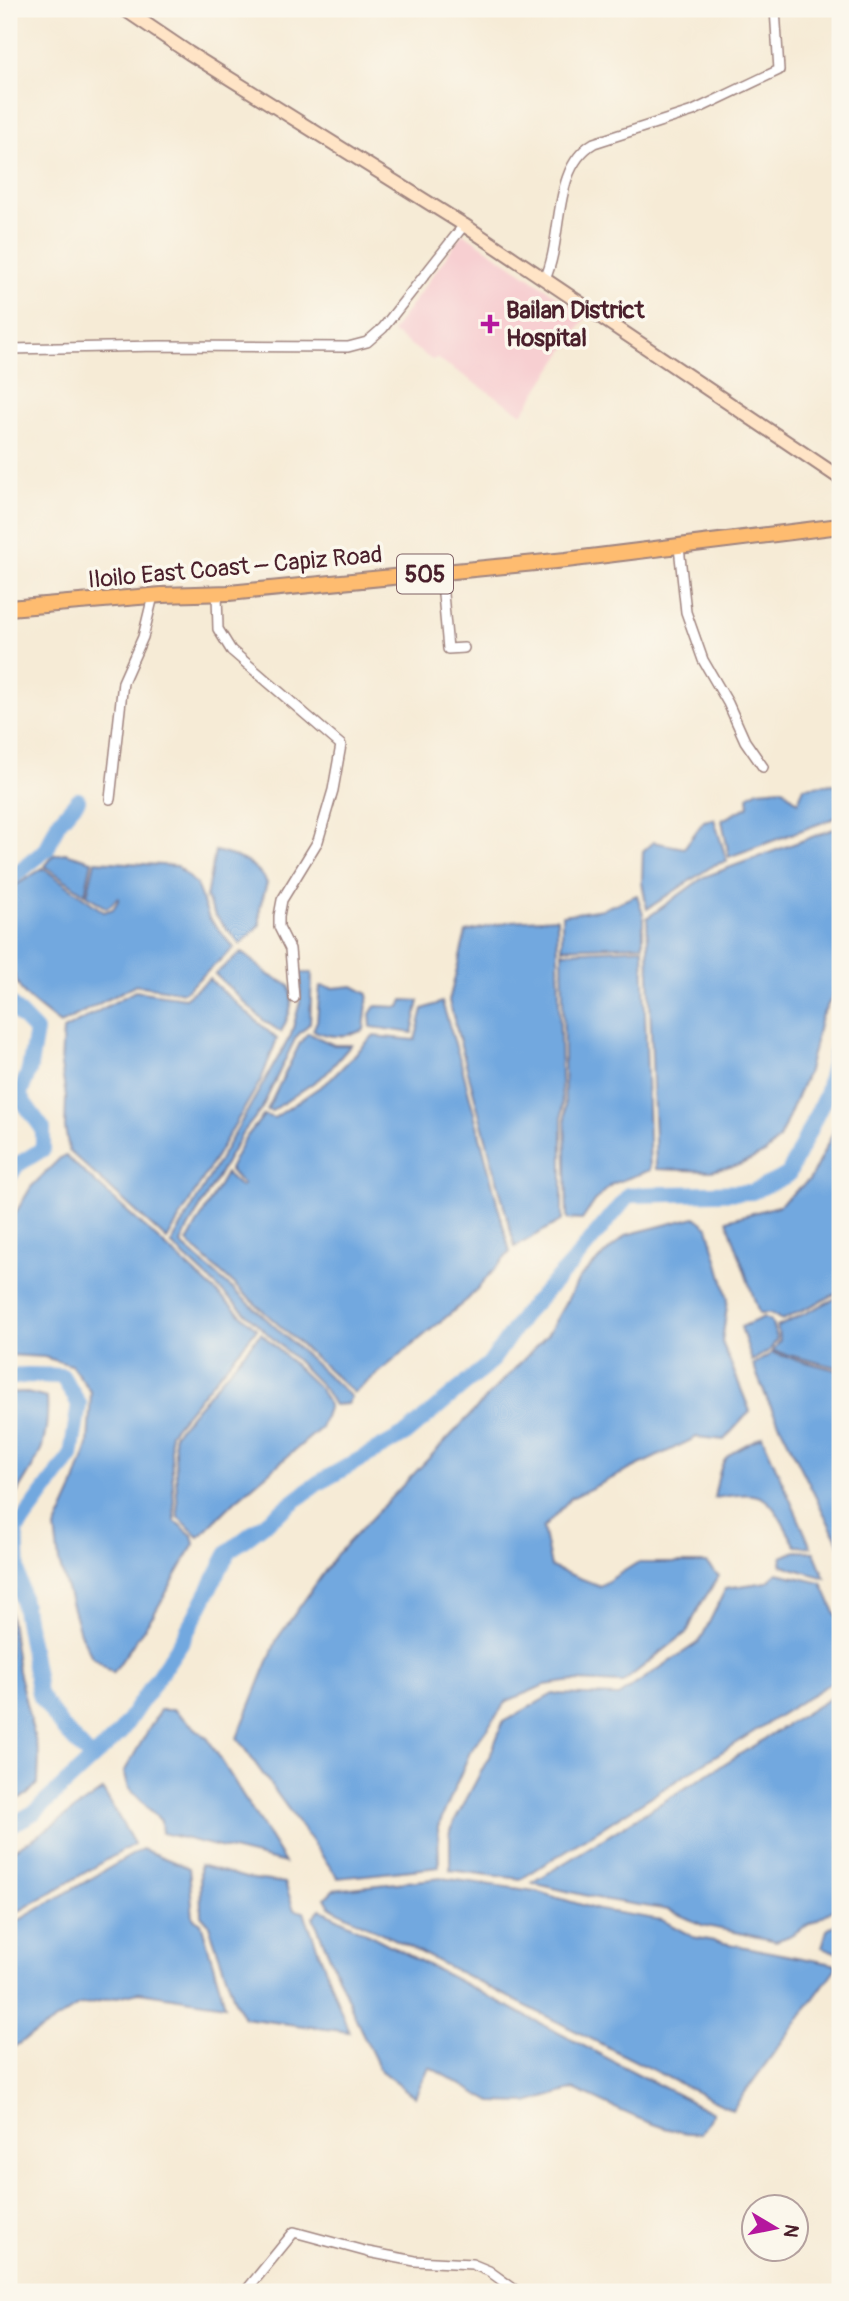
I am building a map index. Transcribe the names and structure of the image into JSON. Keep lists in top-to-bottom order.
{
  "streets": {
    "main road": ["Iloilo East Coast – Capiz Road", "505"]
  },
  "places": {
    "health": ["Bailan District Hospital"]
  },
  "north": "right"
}
